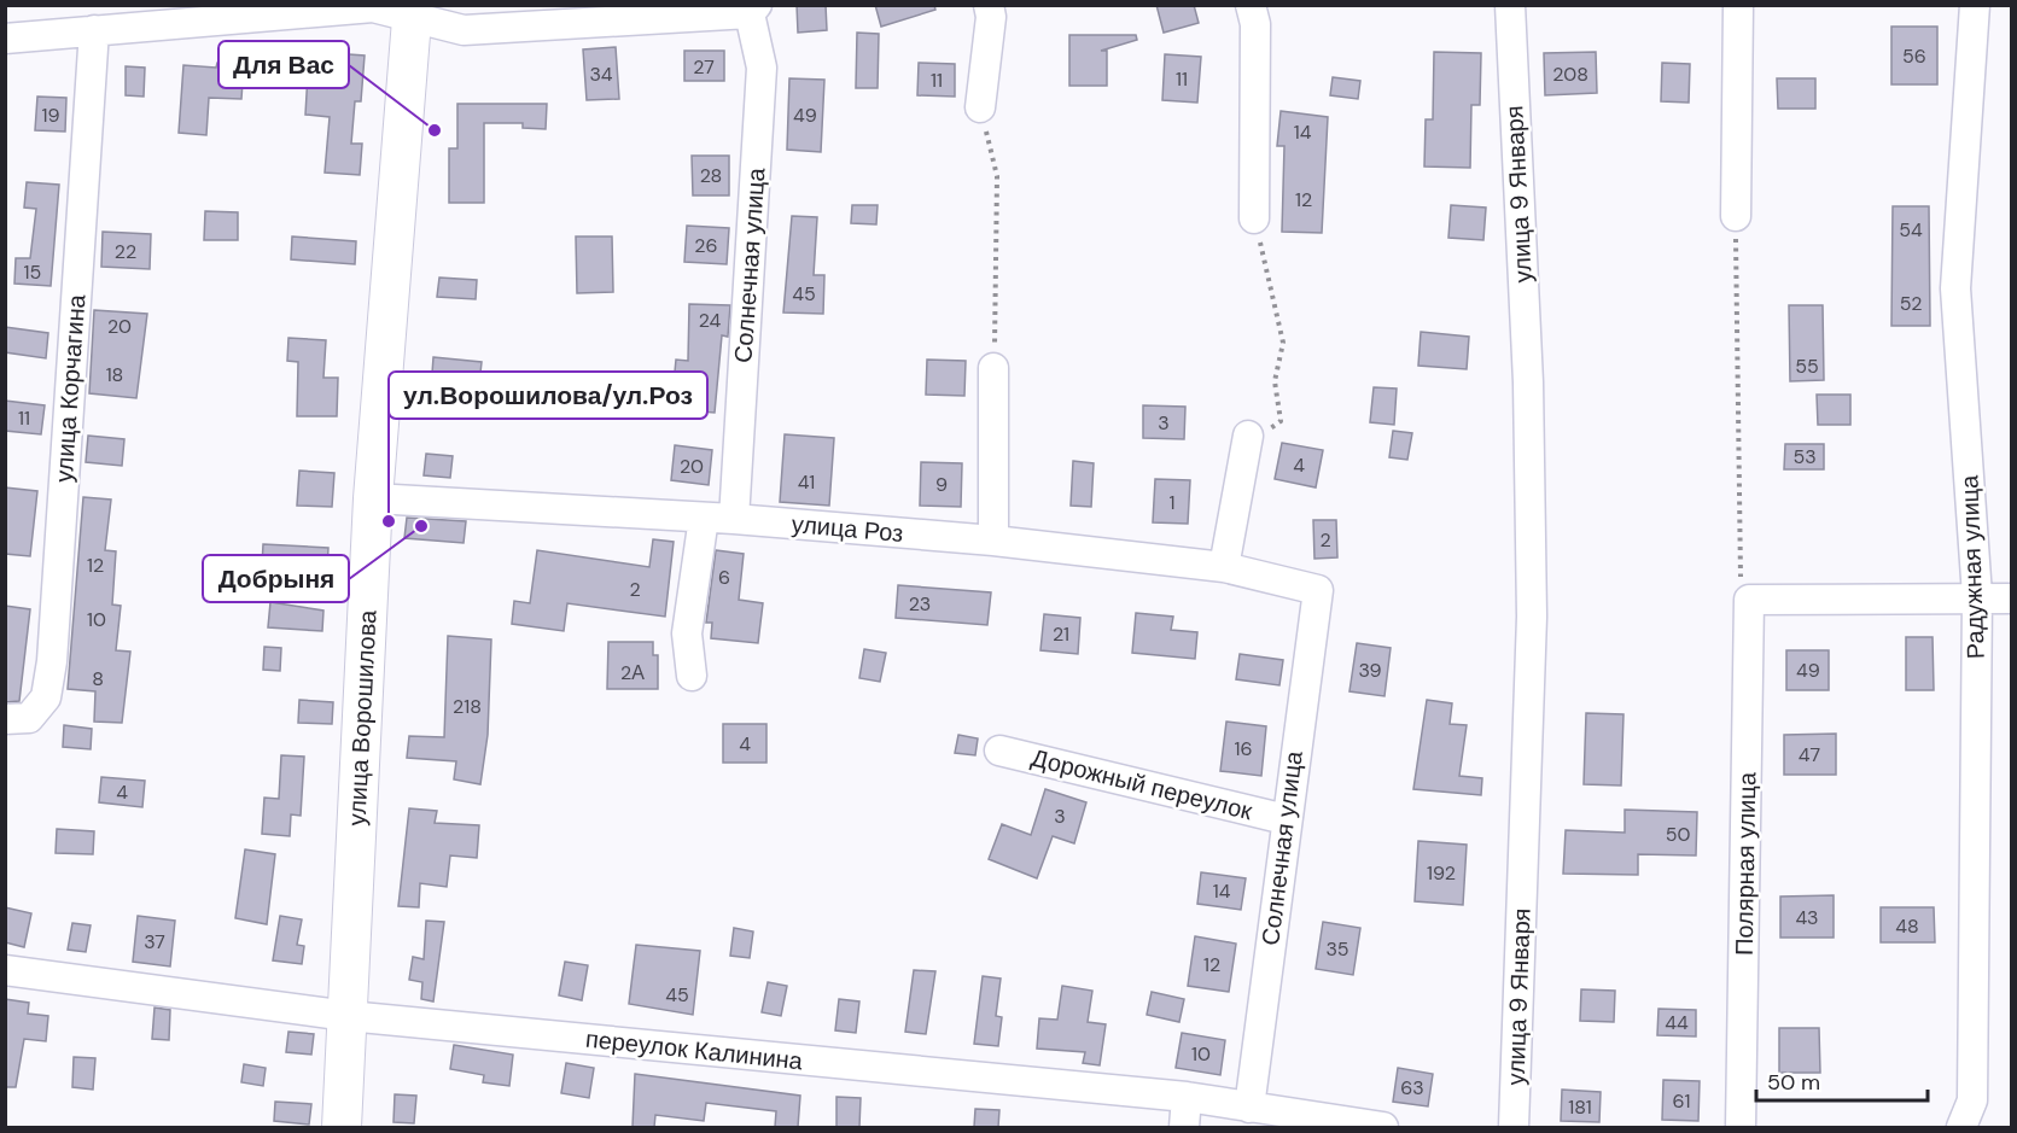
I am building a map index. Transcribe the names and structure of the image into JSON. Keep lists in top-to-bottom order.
{
  "streets": {
    "main road": ["улица Ворошилова"],
    "street": [
      "улица 9 Января",
      "Солнечная улица",
      "улица Корчагина",
      "улица Роз",
      "Радужная улица",
      "Дорожный переулок",
      "Полярная улица",
      "переулок Калинина"
    ]
  },
  "crossings": [
    ["Солнечная улица", "улица Роз"],
    ["Солнечная улица", "Дорожный переулок"],
    ["Солнечная улица", "переулок Калинина"],
    ["улица Роз", "улица Ворошилова"],
    ["улица Ворошилова", "переулок Калинина"]
  ],
  "places": ["Для Вас", "ул.Ворошилова/ул.Роз", "Добрыня"],
  "house_numbers": [
    "56",
    "27",
    "34",
    "208",
    "11",
    "11",
    "19",
    "49",
    "14",
    "28",
    "12",
    "54",
    "26",
    "22",
    "15",
    "45",
    "52",
    "24",
    "20",
    "55",
    "18",
    "11",
    "3",
    "53",
    "4",
    "20",
    "41",
    "9",
    "1",
    "2",
    "12",
    "6",
    "2",
    "23",
    "10",
    "21",
    "39",
    "49",
    "2А",
    "8",
    "218",
    "4",
    "16",
    "47",
    "4",
    "3",
    "50",
    "192",
    "14",
    "43",
    "48",
    "37",
    "35",
    "12",
    "45",
    "44",
    "10",
    "63",
    "61",
    "181"
  ],
  "scale_bar": "50 m"
}
